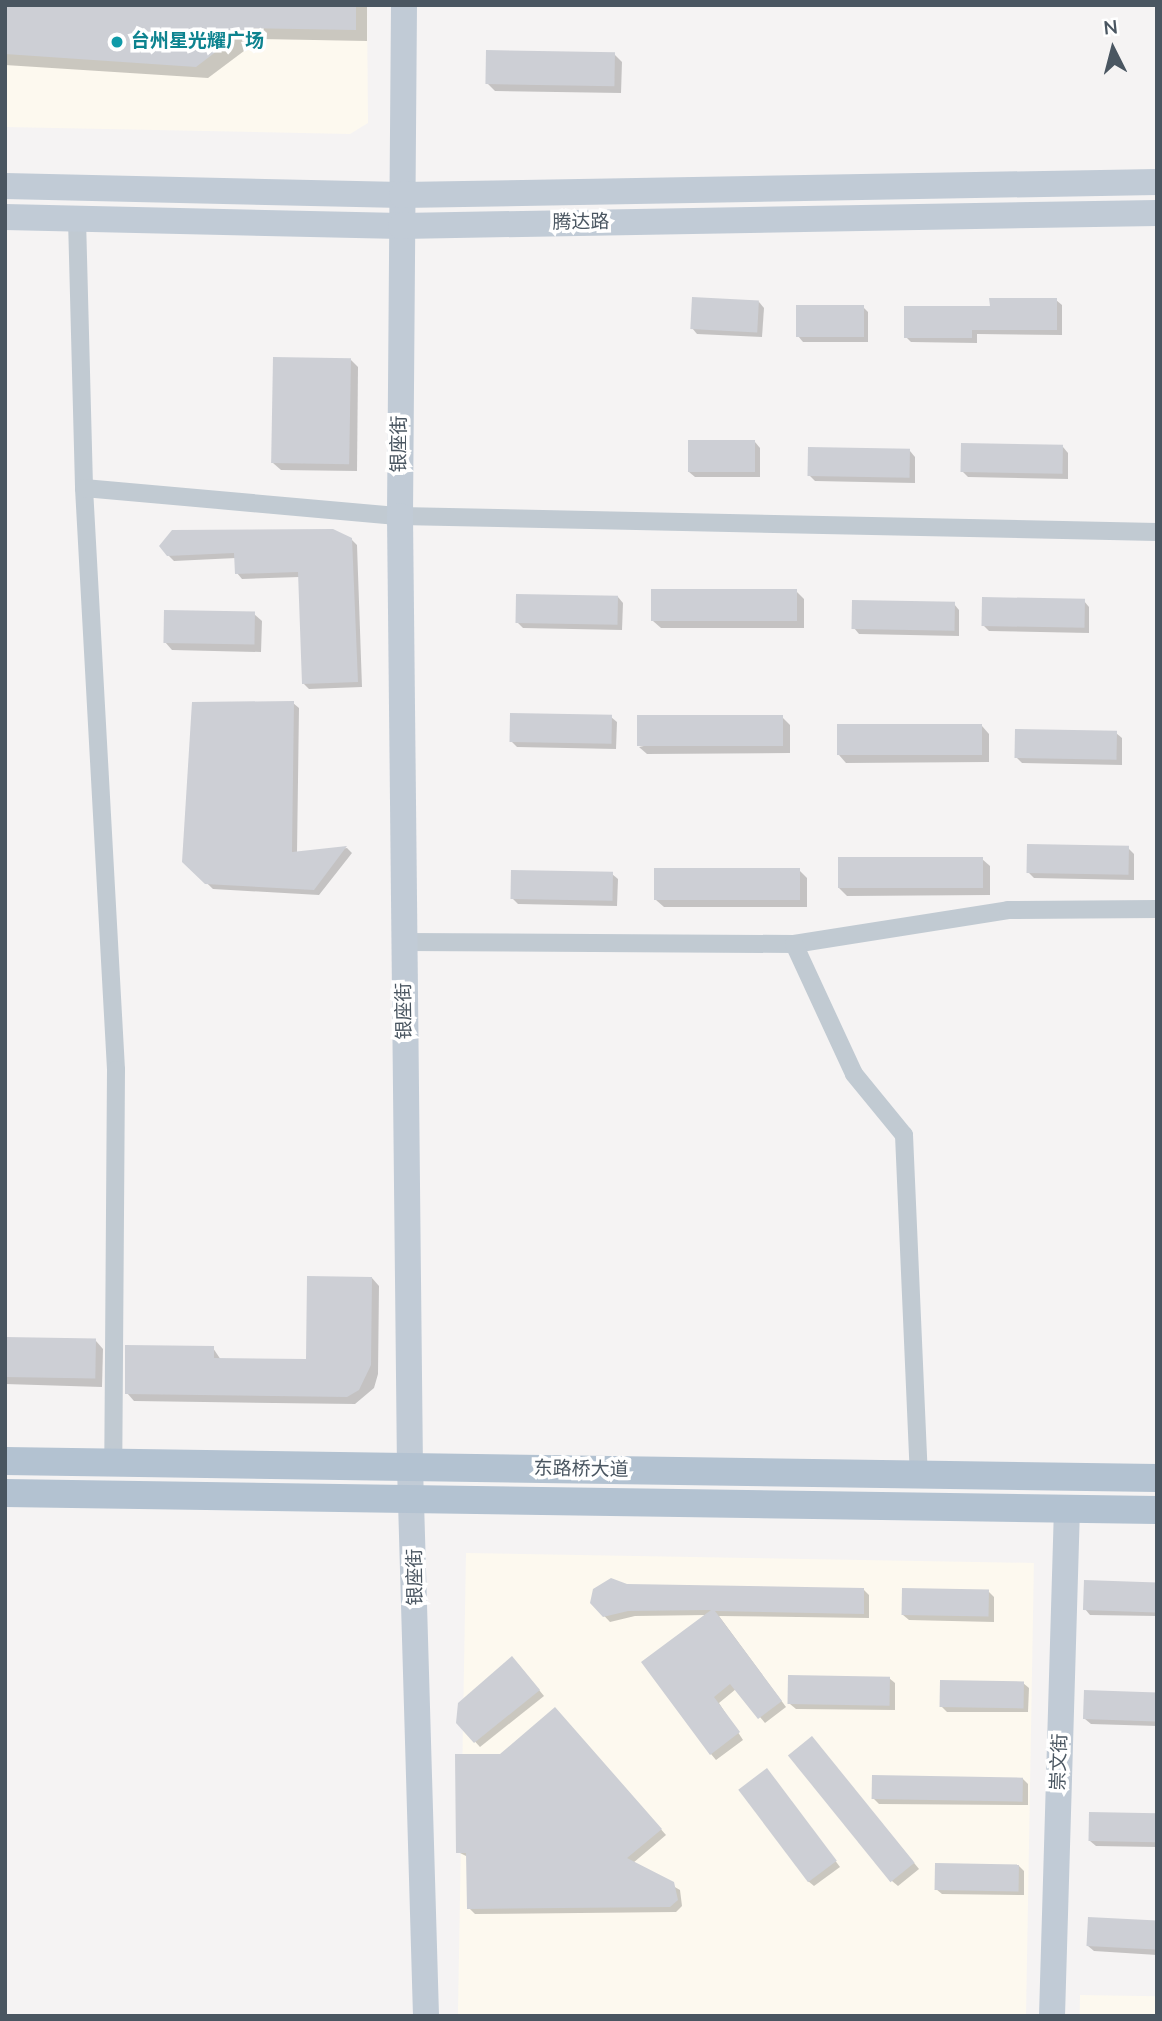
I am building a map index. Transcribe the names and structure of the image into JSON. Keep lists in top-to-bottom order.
{
  "streets": {
    "main road": [
      "腾达路",
      "银座街",
      "东路桥大道",
      "崇文街"
    ]
  },
  "crossings": [
    ["银座街", "东路桥大道"],
    ["东路桥大道", "崇文街"]
  ],
  "places": ["台州星光耀广场"],
  "north": "top"
}
